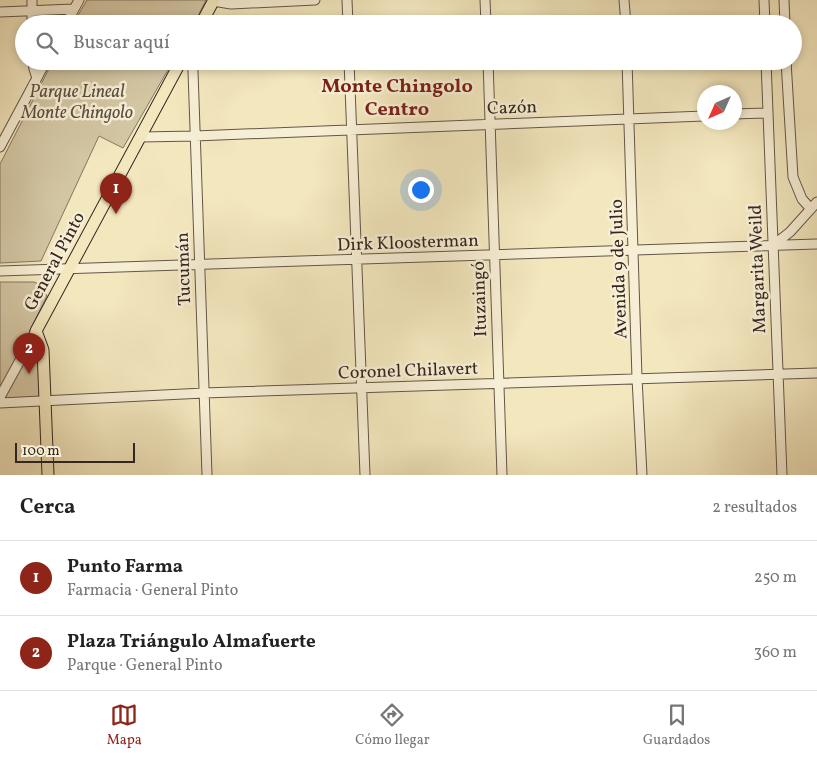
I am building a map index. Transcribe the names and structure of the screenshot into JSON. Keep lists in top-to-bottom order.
{
  "streets": {
    "main road": ["General Pinto"],
    "street": [
      "Cazón",
      "Dirk Kloosterman",
      "Tucumán",
      "Avenida 9 de Julio",
      "Margarita Weild",
      "Ituzaingó",
      "Coronel Chilavert"
    ]
  },
  "crossings": [
    ["Cazón", "General Pinto"],
    ["Cazón", "Tucumán"],
    ["Cazón", "Avenida 9 de Julio"],
    ["Cazón", "Ituzaingó"],
    ["Dirk Kloosterman", "General Pinto"],
    ["Dirk Kloosterman", "Tucumán"],
    ["Dirk Kloosterman", "Avenida 9 de Julio"],
    ["Dirk Kloosterman", "Margarita Weild"],
    ["Dirk Kloosterman", "Ituzaingó"],
    ["Tucumán", "Coronel Chilavert"],
    ["Avenida 9 de Julio", "Coronel Chilavert"],
    ["Margarita Weild", "Coronel Chilavert"],
    ["Ituzaingó", "Coronel Chilavert"]
  ],
  "districts": ["Monte Chingolo Centro"],
  "parks": ["Parque Lineal Monte Chingolo"],
  "scale_bar": "100 m",
  "north": "bottom left",
  "page": {
    "search": "Buscar aquí",
    "pins": ["1", "2"],
    "scale": "100 m",
    "heading": ["Cerca", "2 resultados"],
    "list": [
      {
        "mark": "1",
        "name": "Punto Farma",
        "note": "Farmacia · General Pinto",
        "value": "250 m"
      },
      {
        "mark": "2",
        "name": "Plaza Triángulo Almafuerte",
        "note": "Parque · General Pinto",
        "value": "360 m"
      }
    ],
    "nav": ["Mapa", "Cómo llegar", "Guardados"]
  }
}
